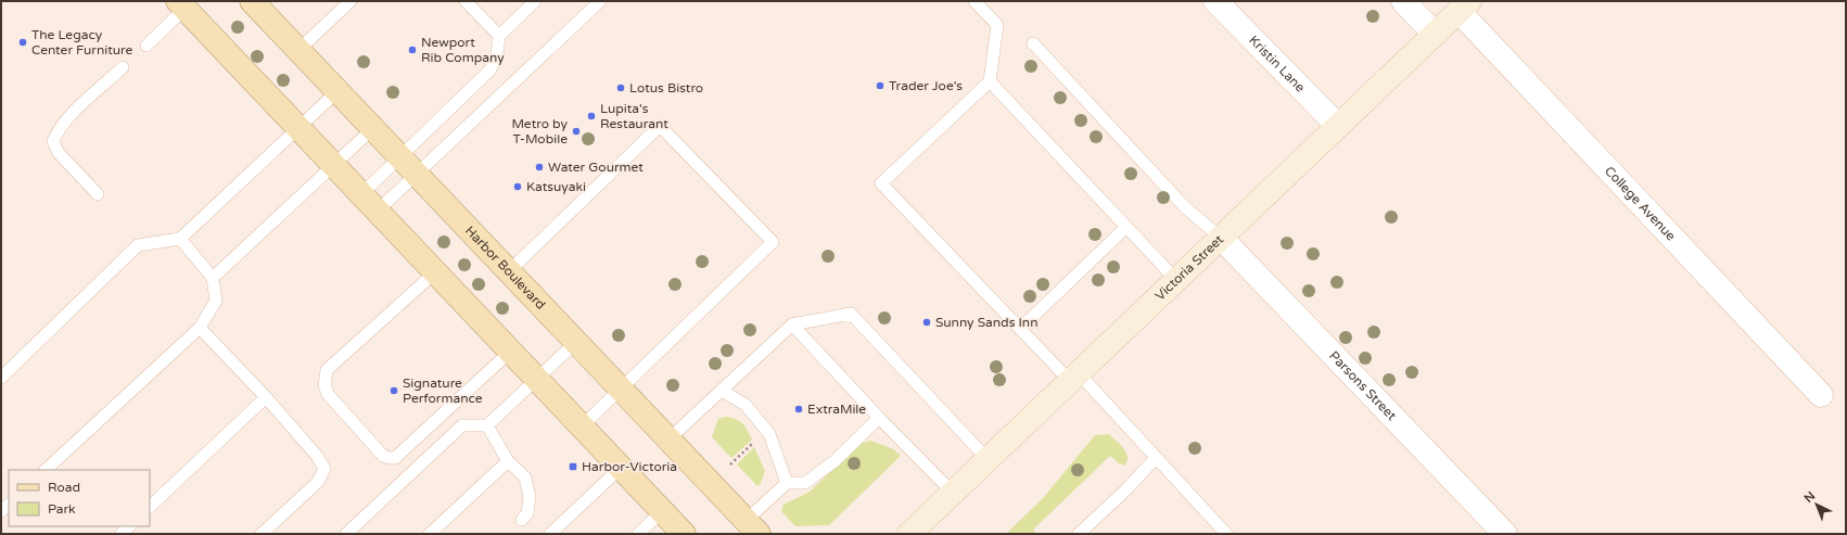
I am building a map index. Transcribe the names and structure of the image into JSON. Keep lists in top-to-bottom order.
{
  "streets": {
    "main road": ["Harbor Boulevard", "Victoria Street"],
    "street": ["Kristin Lane", "College Avenue", "Parsons Street"]
  },
  "crossings": [
    ["Kristin Lane", "Victoria Street"],
    ["College Avenue", "Victoria Street"],
    ["Victoria Street", "Parsons Street"]
  ],
  "places": {
    "other": [
      "The Legacy Center Furniture",
      "Newport Rib Company",
      "Trader Joe's",
      "Lotus Bistro",
      "Lupita's Restaurant",
      "Metro by T-Mobile",
      "Water Gourmet",
      "Katsuyaki",
      "Sunny Sands Inn",
      "Signature Performance",
      "ExtraMile"
    ],
    "transit": ["Harbor-Victoria"]
  },
  "legend": ["Road", "Park"],
  "north": "top left"
}
